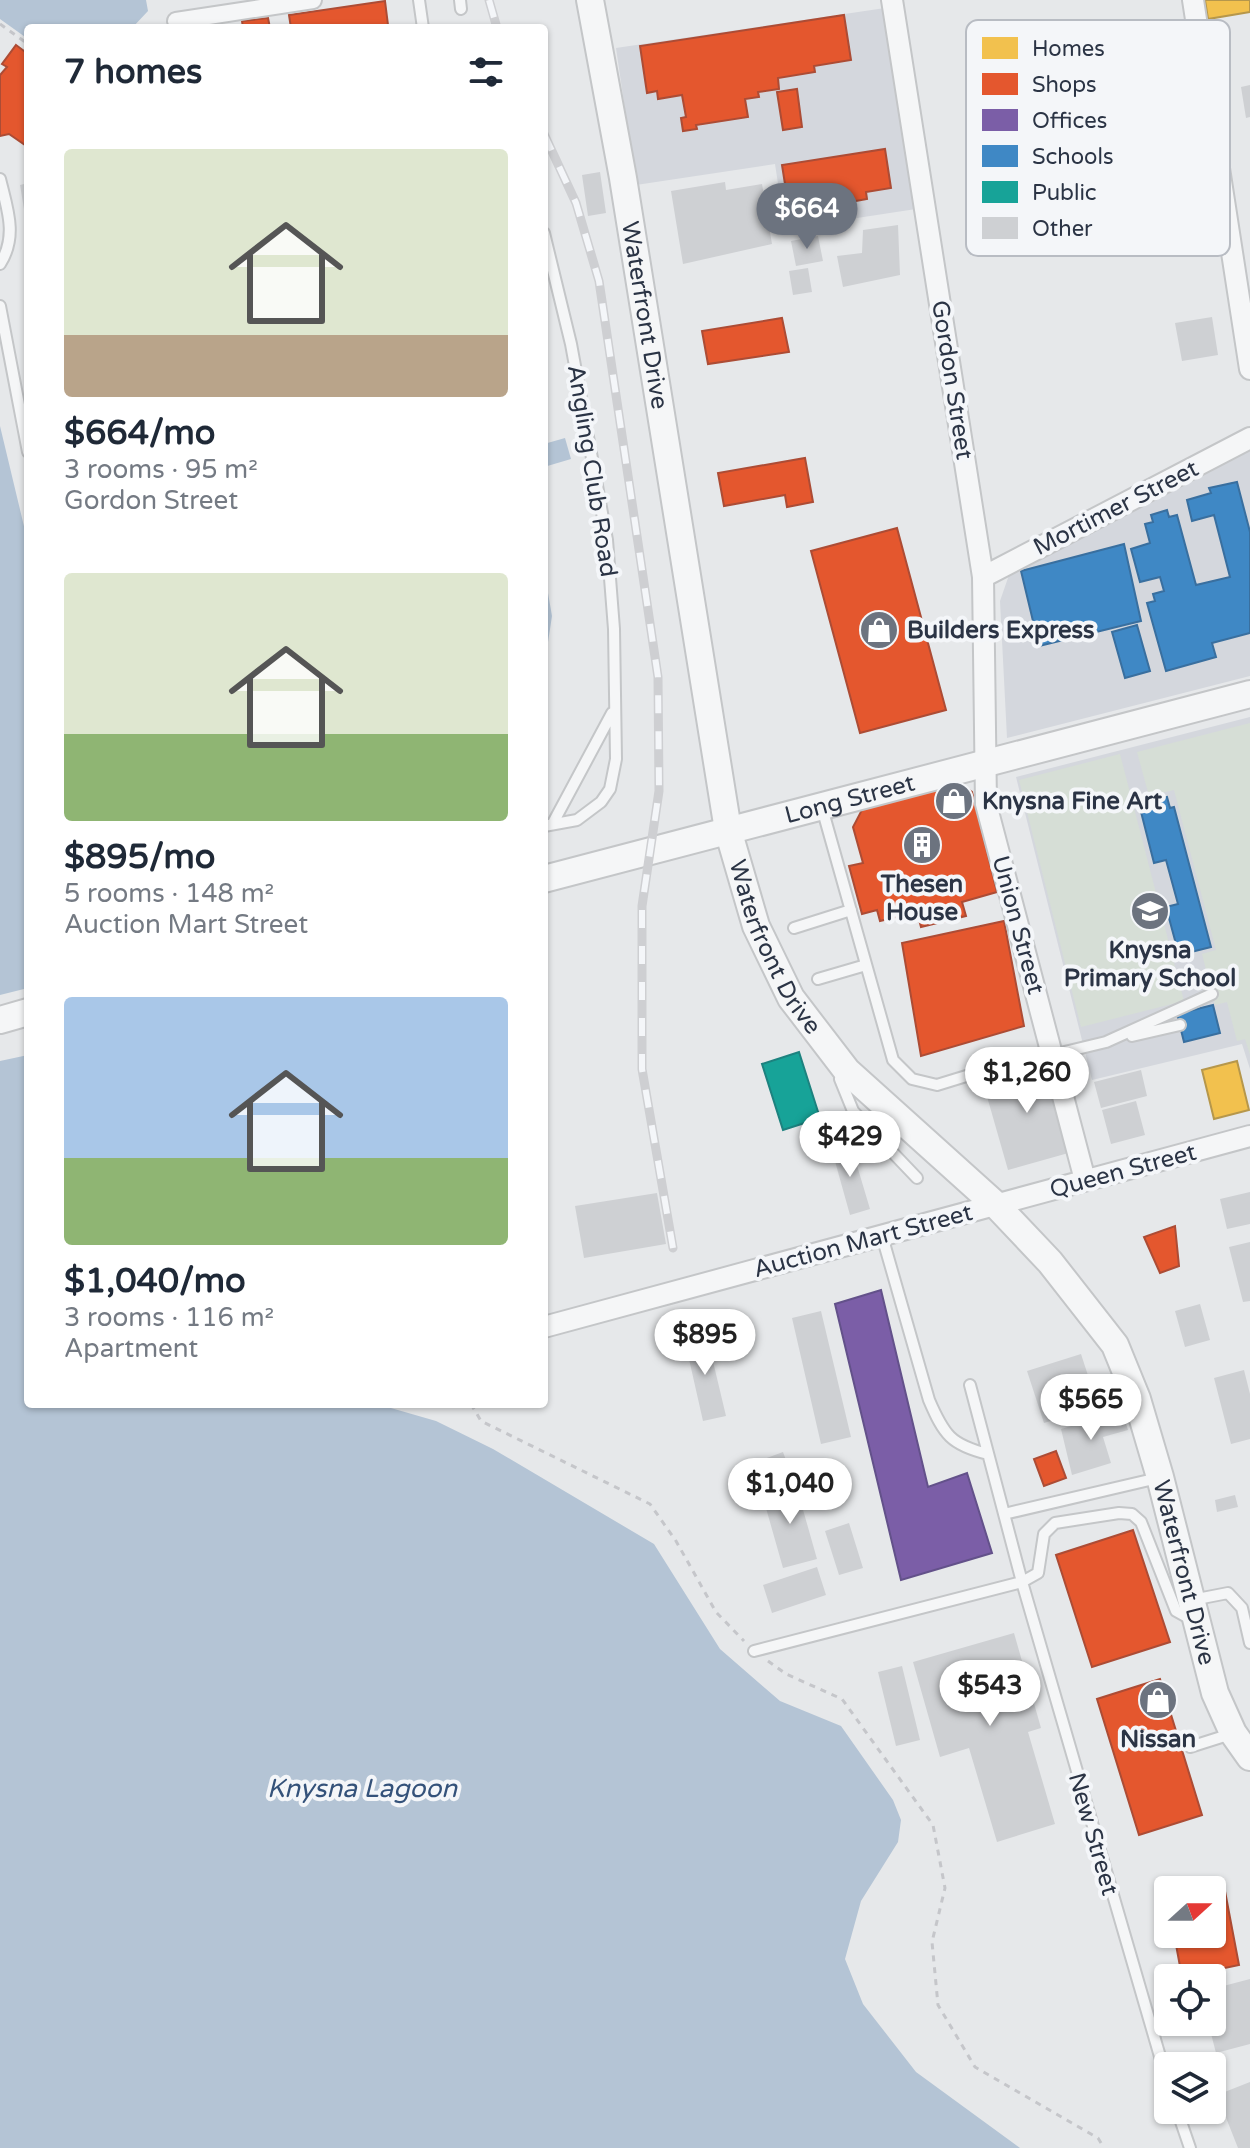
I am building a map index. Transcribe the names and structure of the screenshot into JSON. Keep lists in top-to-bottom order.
{
  "streets": {
    "street": [
      "Waterfront Drive",
      "Gordon Street",
      "Mortimer Street",
      "Long Street",
      "Union Street",
      "Queen Street",
      "Auction Mart Street"
    ],
    "lane": ["Angling Club Road", "New Street"]
  },
  "crossings": [
    ["Waterfront Drive", "Long Street"],
    ["Waterfront Drive", "Queen Street"],
    ["Waterfront Drive", "Auction Mart Street"],
    ["Gordon Street", "Mortimer Street"],
    ["Gordon Street", "Long Street"],
    ["Gordon Street", "Union Street"],
    ["Long Street", "Union Street"],
    ["Union Street", "Queen Street"],
    ["Queen Street", "Auction Mart Street"]
  ],
  "water": ["Knysna Lagoon"],
  "places": {
    "shop": ["Builders Express", "Knysna Fine Art", "Nissan"],
    "building": ["Thesen House"],
    "school or university": ["Knysna Primary School"]
  },
  "legend": [
    "Homes",
    "Shops",
    "Offices",
    "Schools",
    "Public",
    "Other"
  ],
  "north": "right",
  "page": {
    "heading": "7 homes",
    "list": [
      {
        "name": "$664/mo",
        "note": "3 rooms · 95 m² · Gordon Street"
      },
      {
        "name": "$895/mo",
        "note": "5 rooms · 148 m² · Auction Mart Street"
      },
      {
        "name": "$1,040/mo",
        "note": "3 rooms · 116 m² · Apartment"
      }
    ],
    "price": [
      "$664",
      "$1,260",
      "$429",
      "$895",
      "$565",
      "$1,040",
      "$543"
    ]
  }
}
